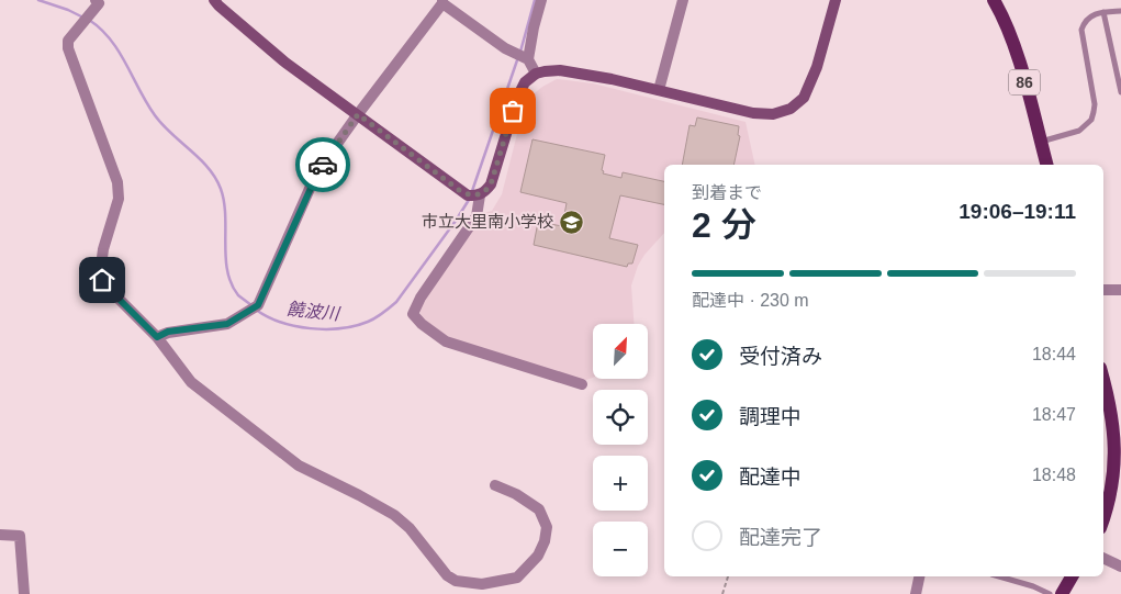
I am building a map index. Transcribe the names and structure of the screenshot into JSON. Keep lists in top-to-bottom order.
{
  "streets": {
    "main road": ["86"]
  },
  "water": ["饒波川"],
  "places": {
    "school or university": ["市立大里南小学校"]
  },
  "north": "top right",
  "page": {
    "heading": ["2 分", "到着まで", "19:06–19:11"],
    "bar": "配達中 · 230 m",
    "map_buttons": ["+", "−"],
    "list": [
      ["受付済み", "18:44"],
      ["調理中", "18:47"],
      ["配達中", "18:48"],
      "配達完了"
    ]
  }
}
